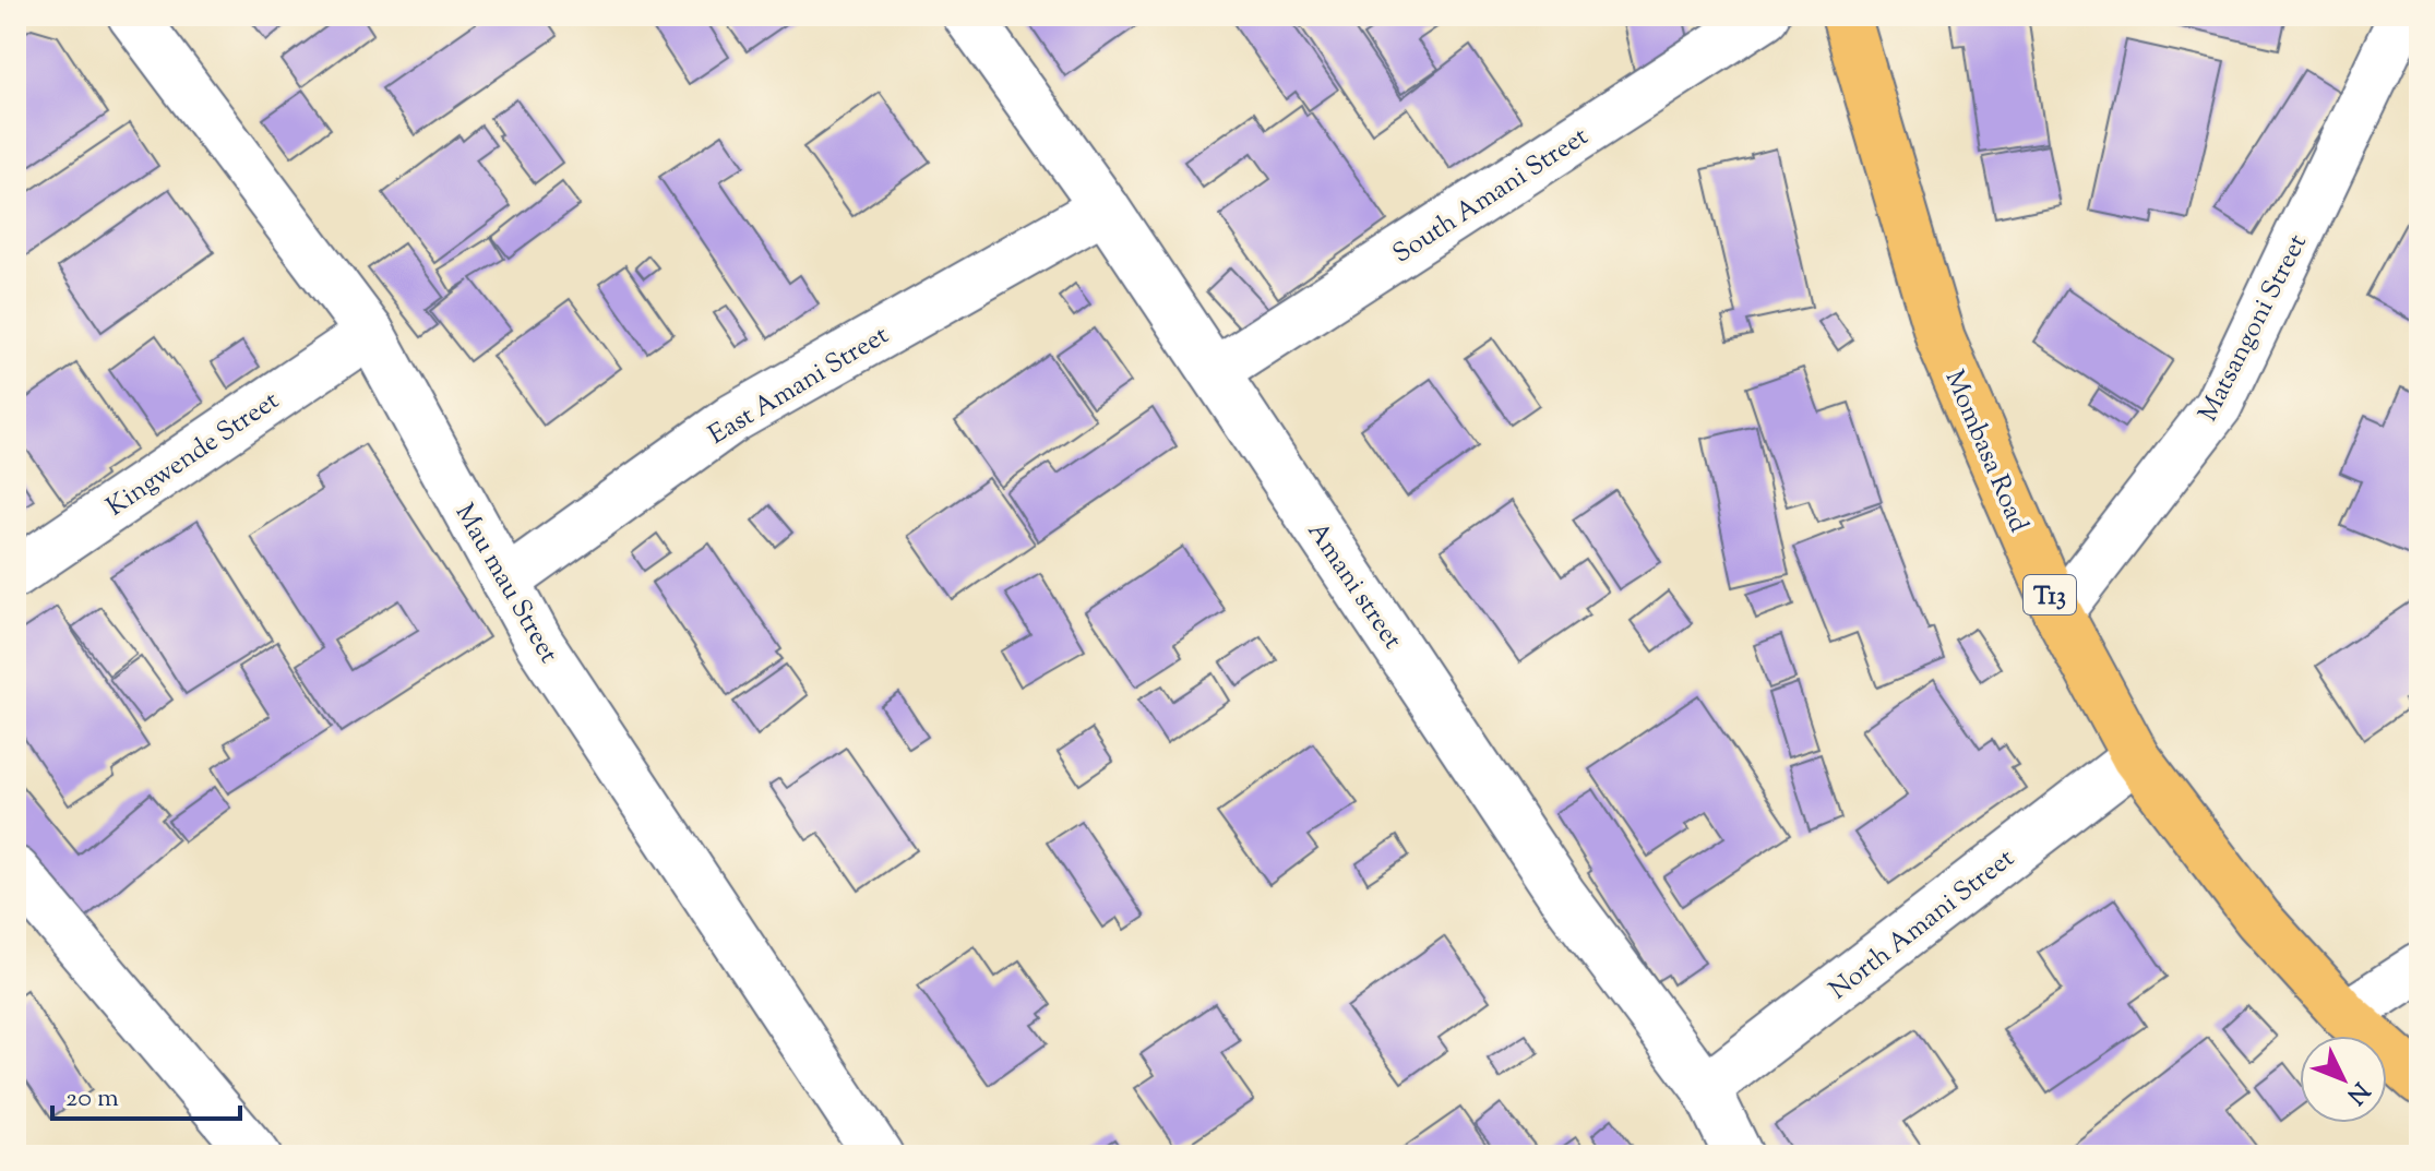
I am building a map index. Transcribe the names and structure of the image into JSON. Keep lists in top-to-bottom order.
{
  "streets": {
    "highway": ["Mombasa Road", "T13"],
    "street": [
      "South Amani Street",
      "Matsangoni Street",
      "East Amani Street",
      "Kingwende Street",
      "Mau mau Street",
      "Amani street",
      "North Amani Street"
    ]
  },
  "crossings": [
    ["South Amani Street", "Amani street"],
    ["Matsangoni Street", "Mombasa Road"],
    ["East Amani Street", "Mau mau Street"],
    ["East Amani Street", "Amani street"],
    ["Mombasa Road", "North Amani Street"],
    ["Kingwende Street", "Mau mau Street"],
    ["Amani street", "North Amani Street"]
  ],
  "scale_bar": "20 m",
  "north": "bottom right"
}
